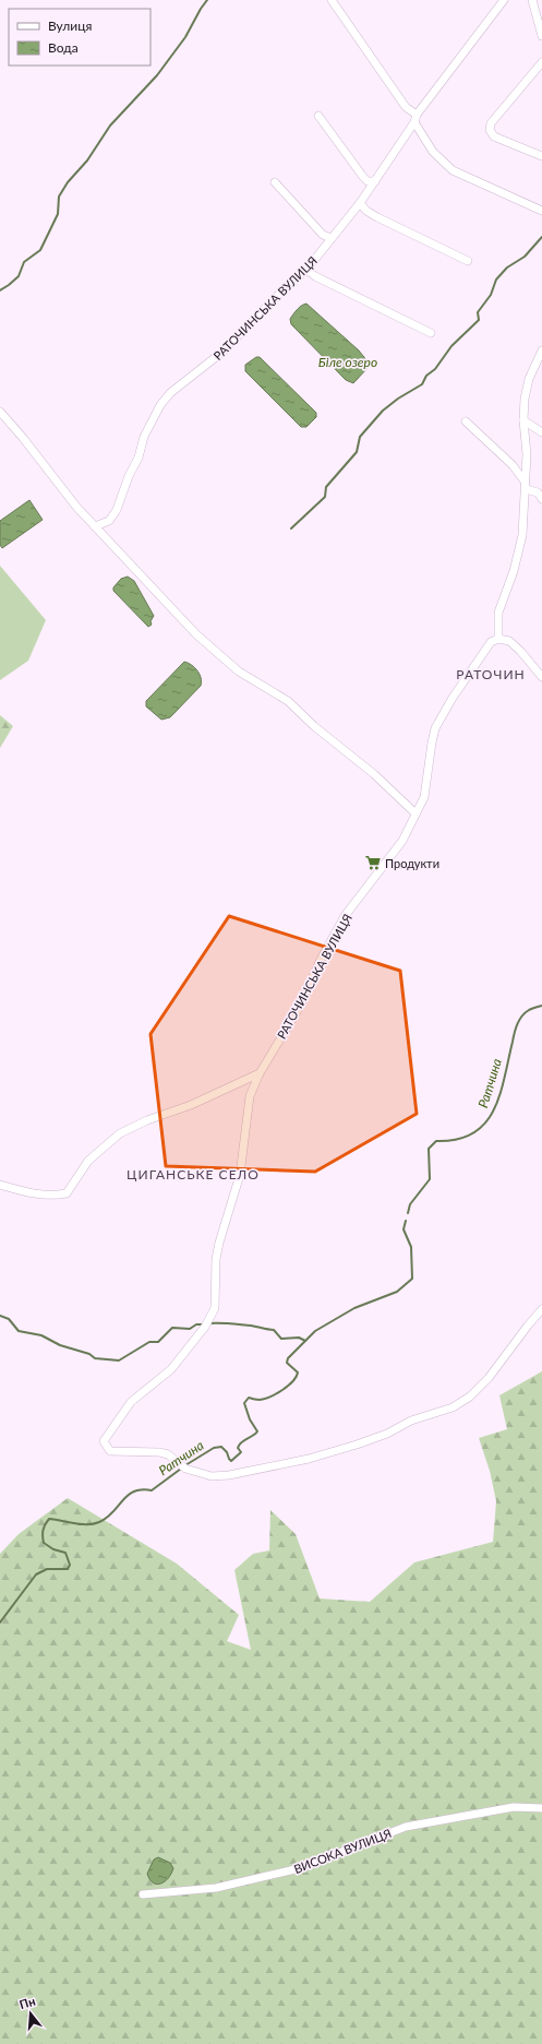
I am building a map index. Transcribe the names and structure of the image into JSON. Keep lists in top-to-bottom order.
{
  "streets": {
    "street": ["РАТОЧИНСЬКА ВУЛИЦЯ", "ВИСОКА ВУЛИЦЯ"]
  },
  "districts": ["РАТОЧИН", "ЦИГАНСЬКЕ СЕЛО"],
  "water": ["Біле озеро", "Ратчина"],
  "places": {
    "supermarket": ["Продукти"]
  },
  "legend": ["Вулиця", "Вода"],
  "north": "top"
}
